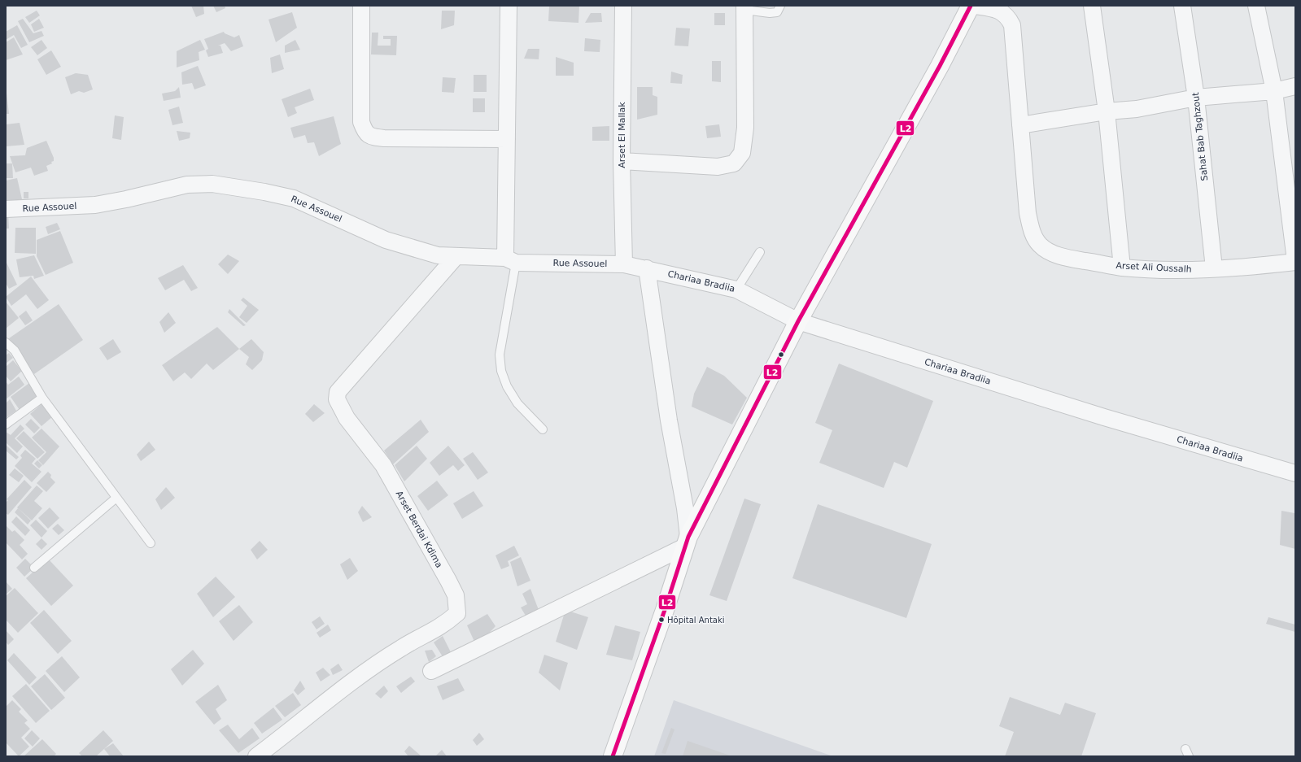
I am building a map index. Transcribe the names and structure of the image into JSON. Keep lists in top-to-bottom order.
{
  "streets": {
    "street": [
      "Arset El Mallak",
      "Sahat Bab Taghzout",
      "Rue Assouel",
      "Arset Ali Oussalh",
      "Chariaa Bradiia",
      "Arset Berdai Kdima"
    ]
  },
  "crossings": [
    ["Arset El Mallak", "Rue Assouel"],
    ["Arset El Mallak", "Chariaa Bradiia"],
    ["Sahat Bab Taghzout", "Arset Ali Oussalh"],
    ["Rue Assouel", "Chariaa Bradiia"],
    ["Rue Assouel", "Arset Berdai Kdima"]
  ],
  "places": ["Hôpital Antaki"],
  "lines": ["transit line L2"]
}
